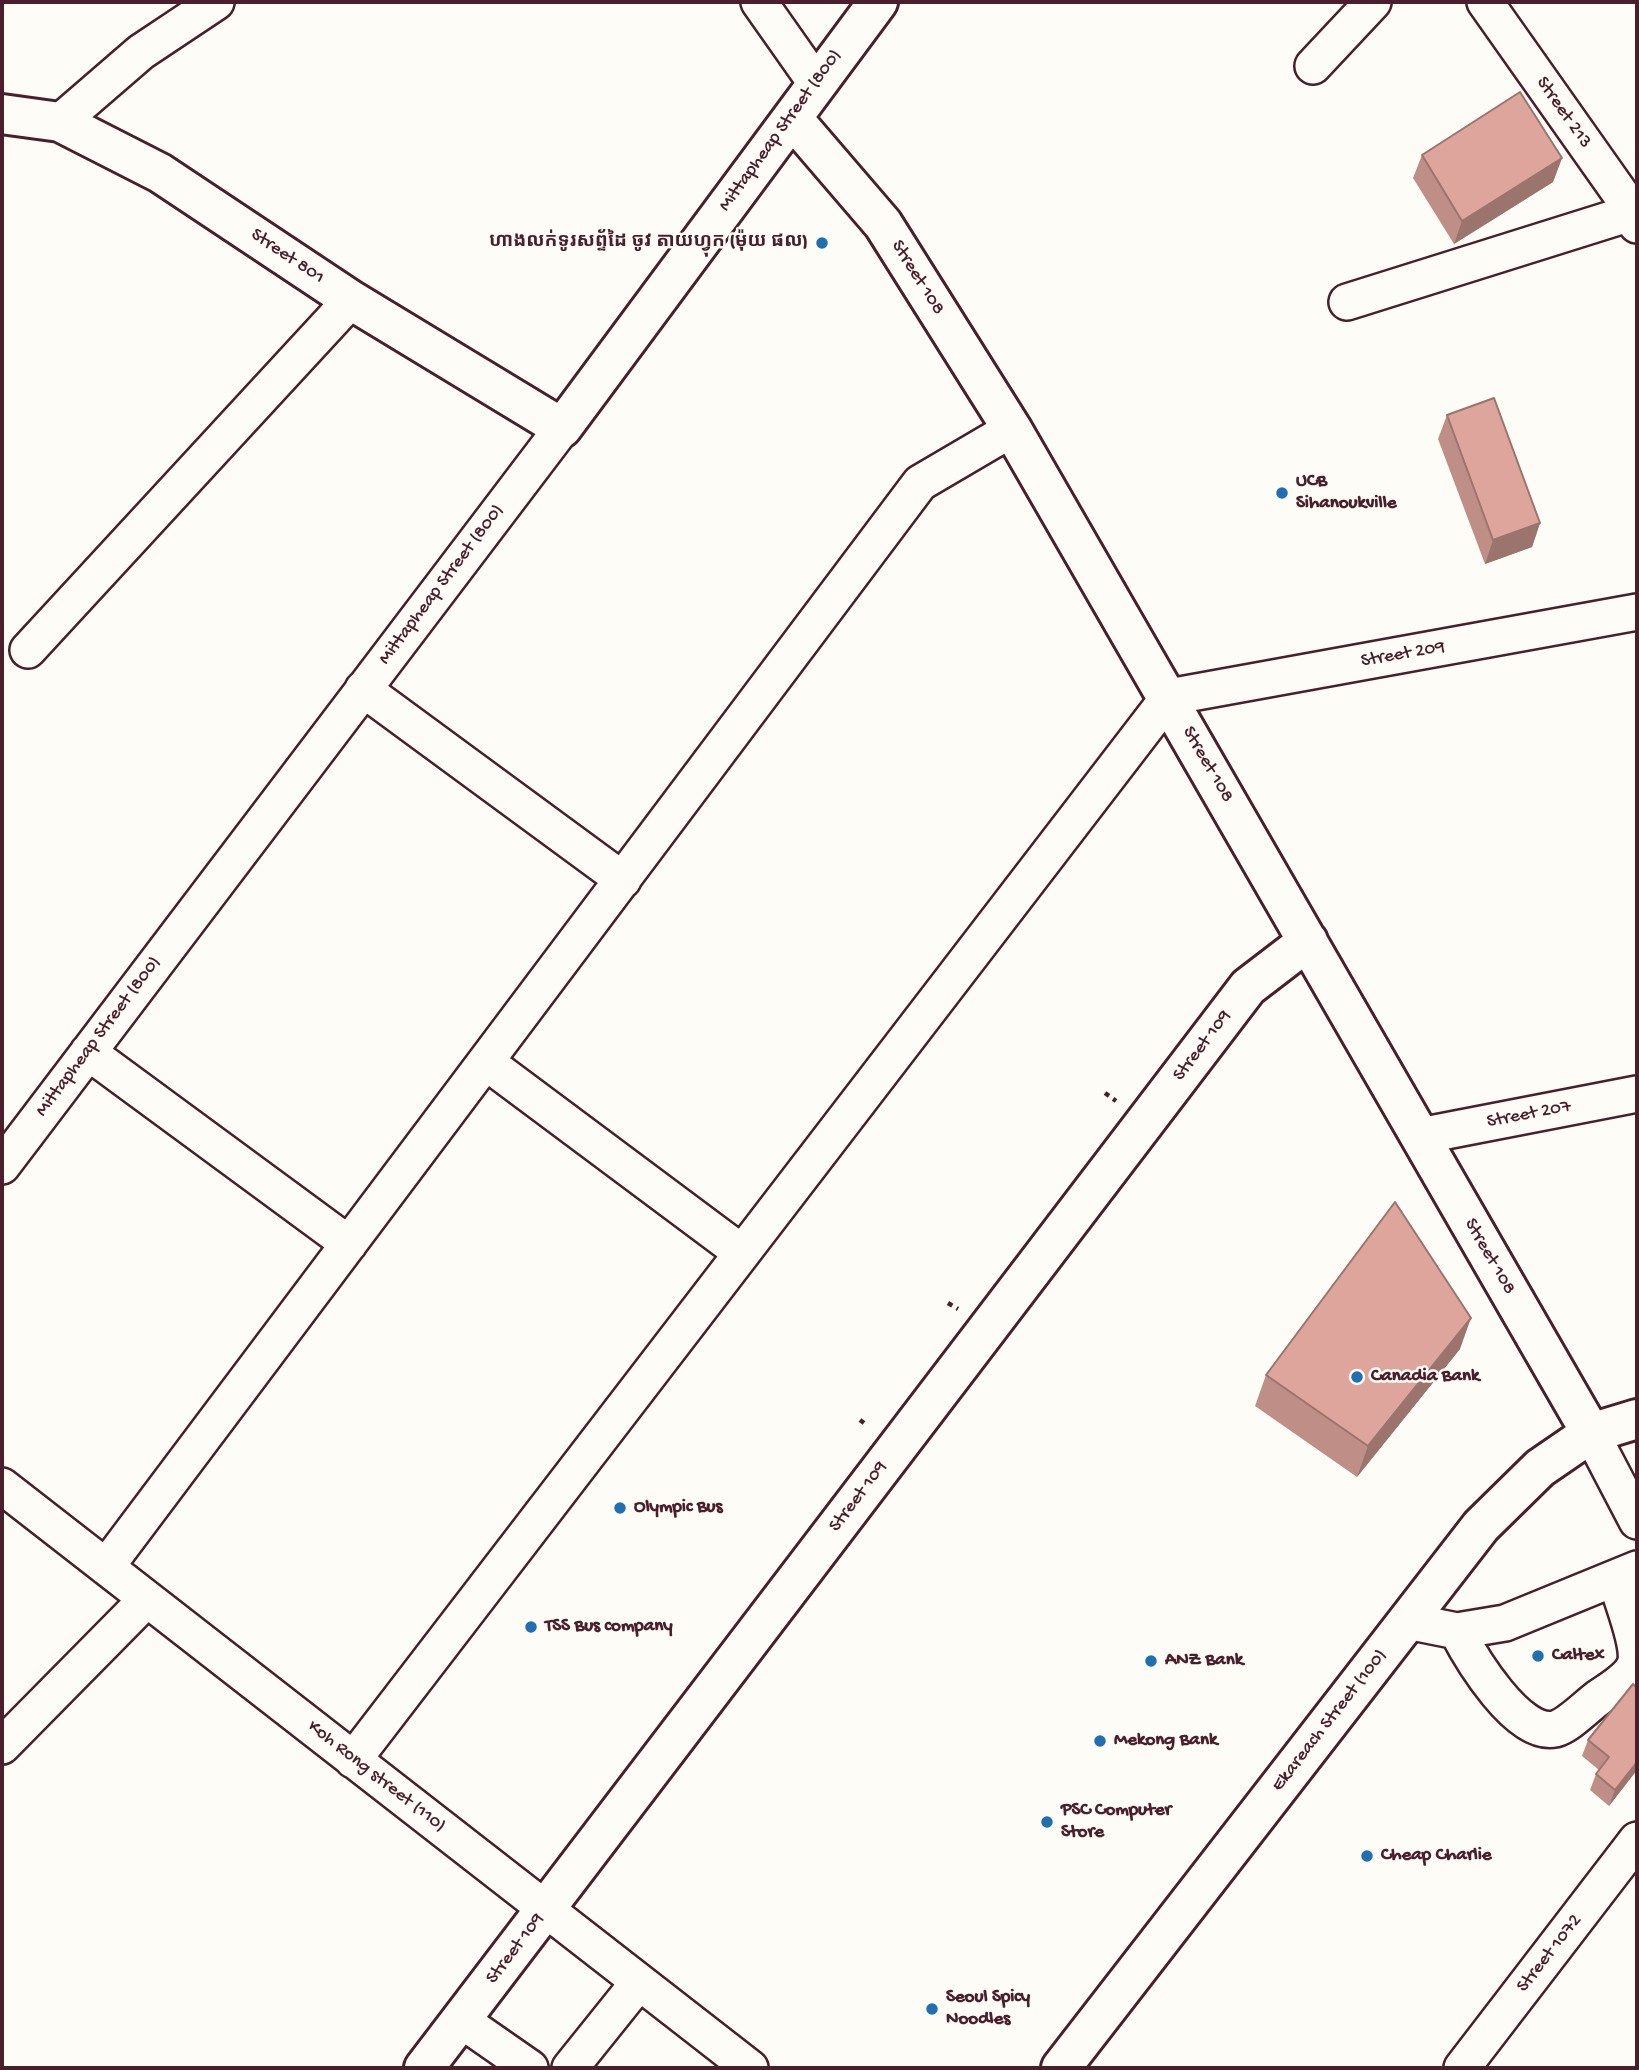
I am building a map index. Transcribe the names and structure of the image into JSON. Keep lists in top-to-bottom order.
{
  "streets": {
    "main road": [
      "Mittapheap Street (800)",
      "Street 801",
      "Street 108",
      "Street 109",
      "Ekareach Street (100)"
    ],
    "street": [
      "Street 213",
      "Street 209",
      "Street 207",
      "Koh Rong street (110)",
      "Street 1072"
    ]
  },
  "crossings": [
    ["Mittapheap Street (800)", "Street 801"],
    ["Mittapheap Street (800)", "Street 108"],
    ["Street 108", "Street 209"],
    ["Street 108", "Street 109"],
    ["Street 108", "Street 207"],
    ["Street 108", "Ekareach Street (100)"],
    ["Street 109", "Koh Rong street (110)"]
  ],
  "places": [
    "ហាងលក់ទូរសព្ទ័ដៃ ចូវ តាយហ្វុក (ម៉ុយ ផល)",
    "UCB Sihanoukville",
    "Canadia Bank",
    "Olympic Bus",
    "TSS Bus company",
    "Caltex",
    "ANZ Bank",
    "Mekong Bank",
    "PSC Computer Store",
    "Cheap Charlie",
    "Seoul Spicy Noodles"
  ]
}
